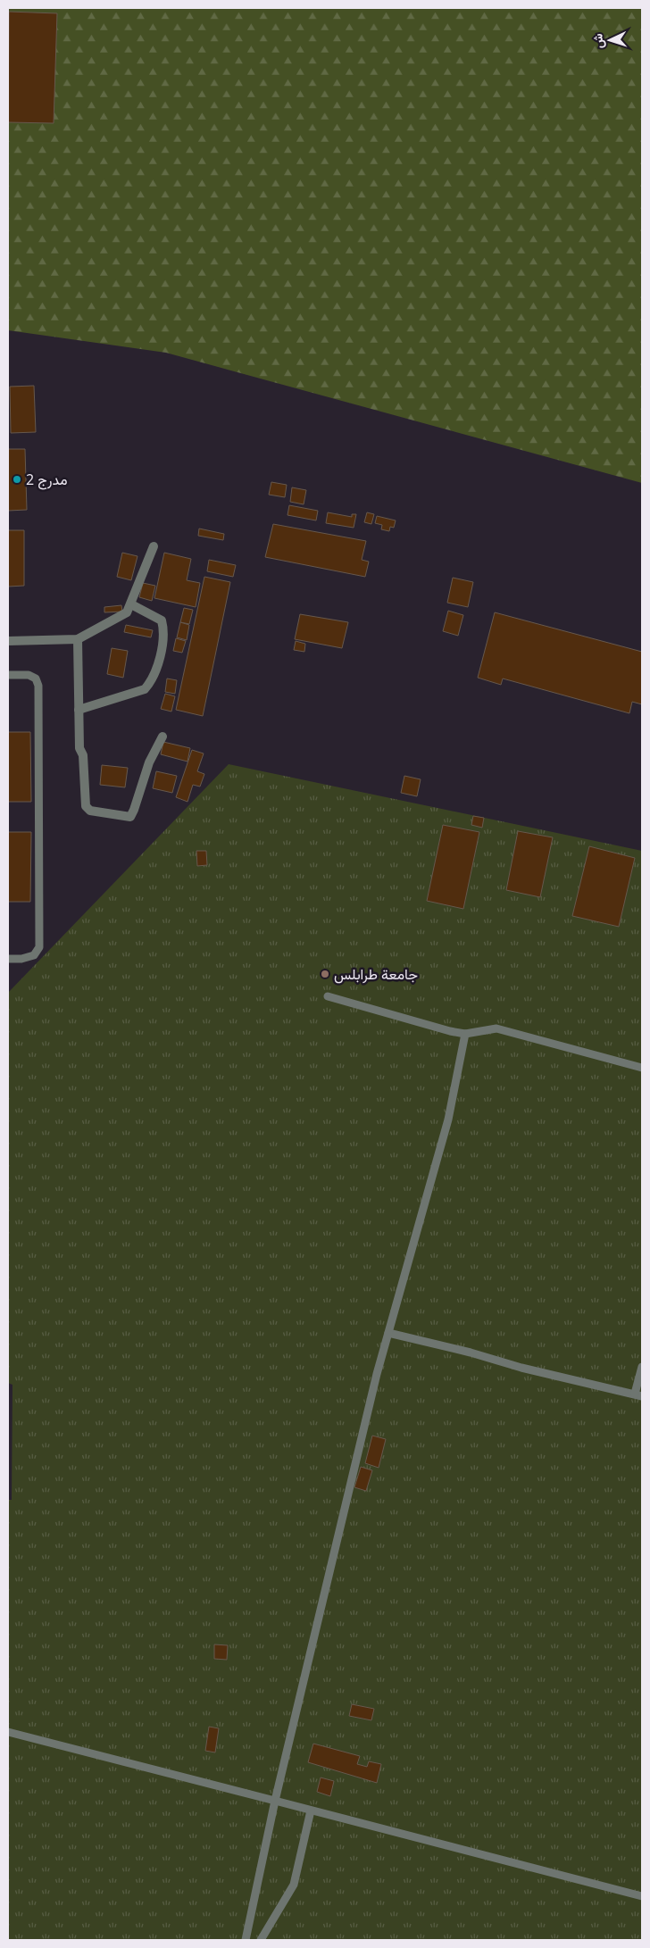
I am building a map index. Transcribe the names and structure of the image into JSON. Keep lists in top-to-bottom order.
{
  "places": ["مدرج 2", "جامعة طرابلس"],
  "north": "left"
}
